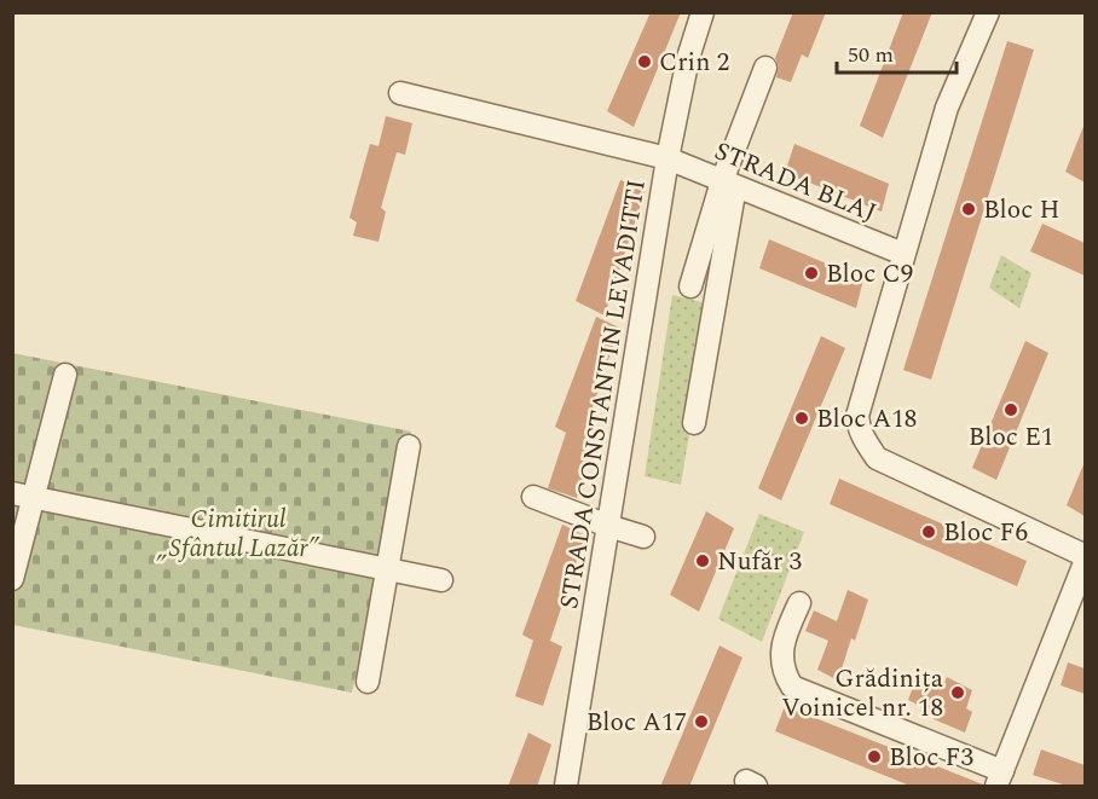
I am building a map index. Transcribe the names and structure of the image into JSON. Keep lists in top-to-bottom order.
{
  "streets": {
    "street": ["STRADA BLAJ", "STRADA CONSTANTIN LEVADITTI"]
  },
  "crossings": [
    ["STRADA BLAJ", "STRADA CONSTANTIN LEVADITTI"]
  ],
  "parks": ["Cimitirul „Sfântul Lazăr”"],
  "places": [
    "Crin 2",
    "Bloc H",
    "Bloc C9",
    "Bloc E1",
    "Bloc A18",
    "Bloc F6",
    "Nufăr 3",
    "Grădinița Voinicel nr. 18",
    "Bloc A17",
    "Bloc F3"
  ],
  "scale_bar": "50 m"
}
